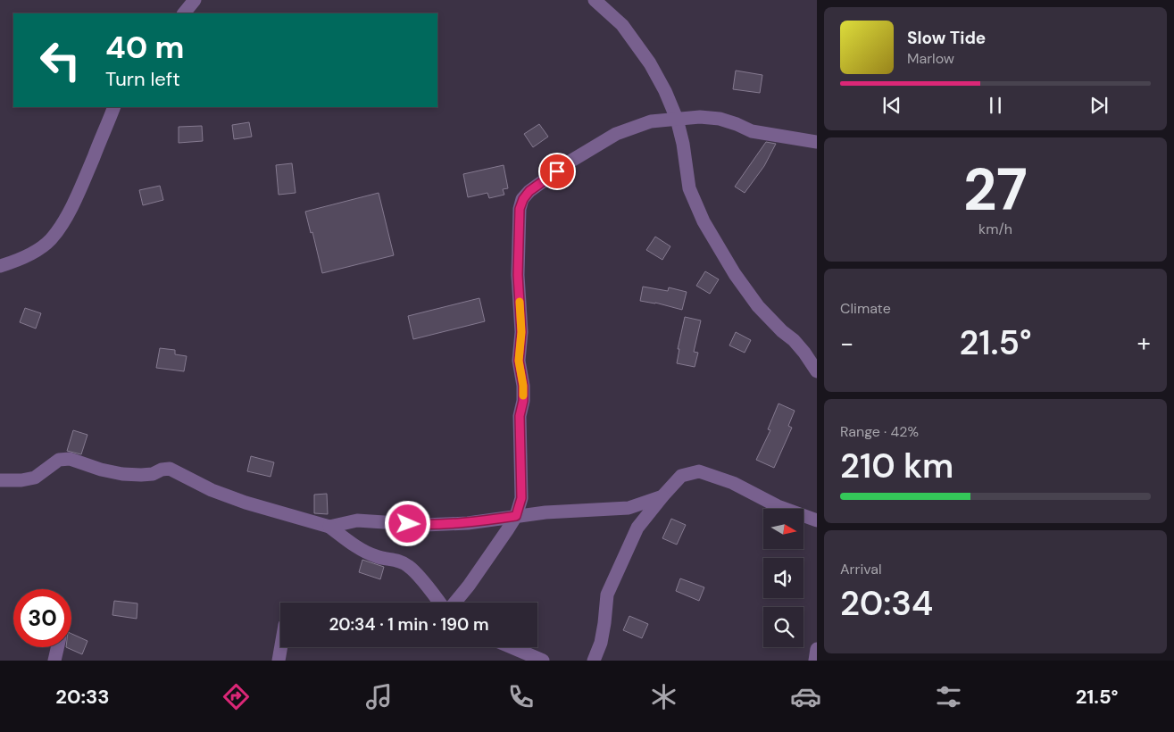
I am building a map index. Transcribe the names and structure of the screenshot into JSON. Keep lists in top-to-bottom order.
{
  "north": "right",
  "page": {
    "turn": ["40 m", "Turn left"],
    "song": ["Slow Tide", "Marlow"],
    "tile": [
      ["27", "km/h"],
      "Climate",
      ["Range · 42%", "210 km"],
      ["Arrival", "20:34"]
    ],
    "heat": ["−", "21.5°", "+"],
    "limit": "30",
    "trip": "20:34 · 1 min · 190 m",
    "tabs": ["20:33", "21.5°"]
  }
}
